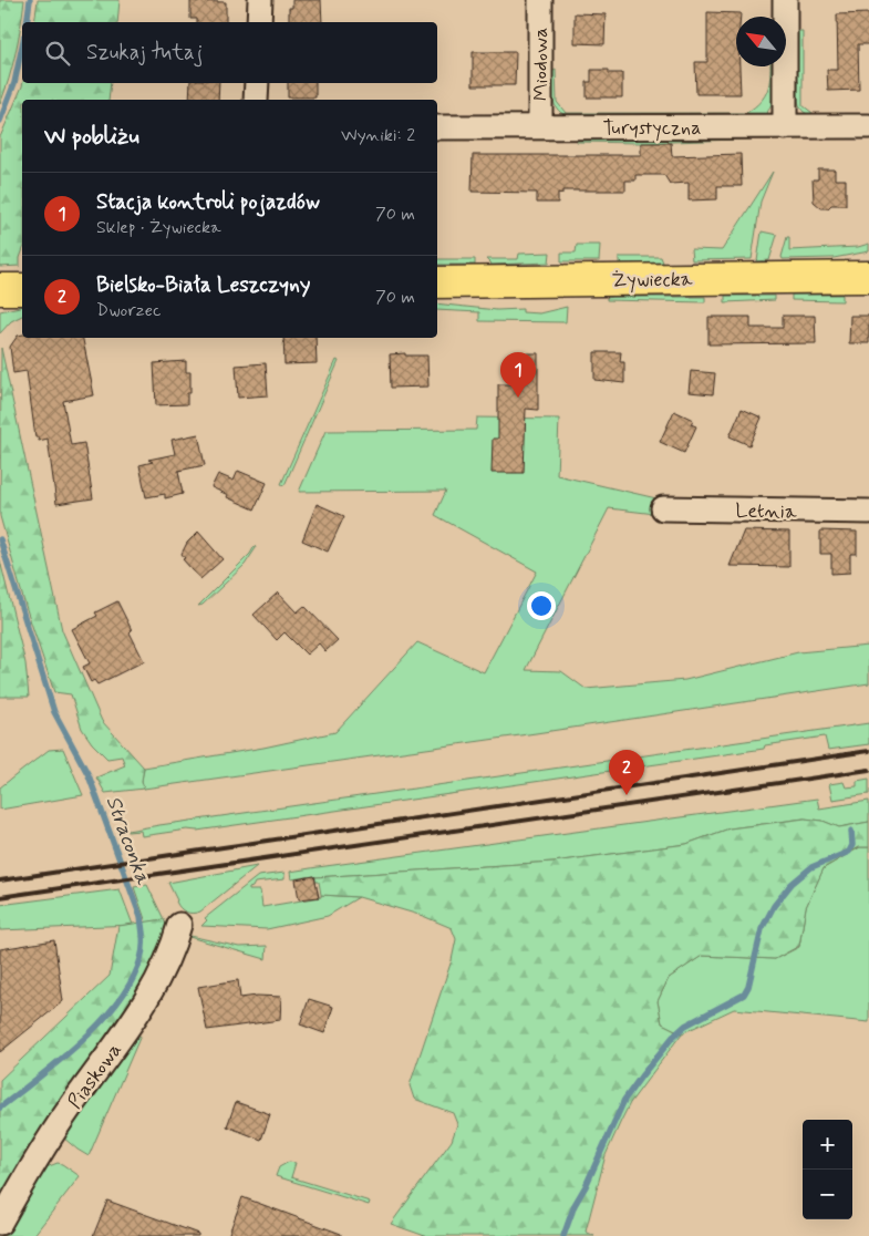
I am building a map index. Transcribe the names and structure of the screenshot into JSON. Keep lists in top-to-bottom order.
{
  "streets": {
    "main road": ["Żywiecka"],
    "street": [
      "Miodowa",
      "Turystyczna",
      "Letnia",
      "Piaskowa"
    ]
  },
  "crossings": [
    ["Miodowa", "Turystyczna"]
  ],
  "water": ["Straconka"],
  "north": "top left",
  "page": {
    "search": "Szukaj tutaj",
    "heading": ["W pobliżu", "Wyniki: 2"],
    "list": [
      {
        "mark": "1",
        "name": "Stacja kontroli pojazdów",
        "note": "Sklep · Żywiecka",
        "value": "70 m"
      },
      {
        "mark": "2",
        "name": "Bielsko-Biała Leszczyny",
        "note": "Dworzec",
        "value": "70 m"
      }
    ],
    "pins": ["1", "2"],
    "map_buttons": ["+", "−"]
  }
}
